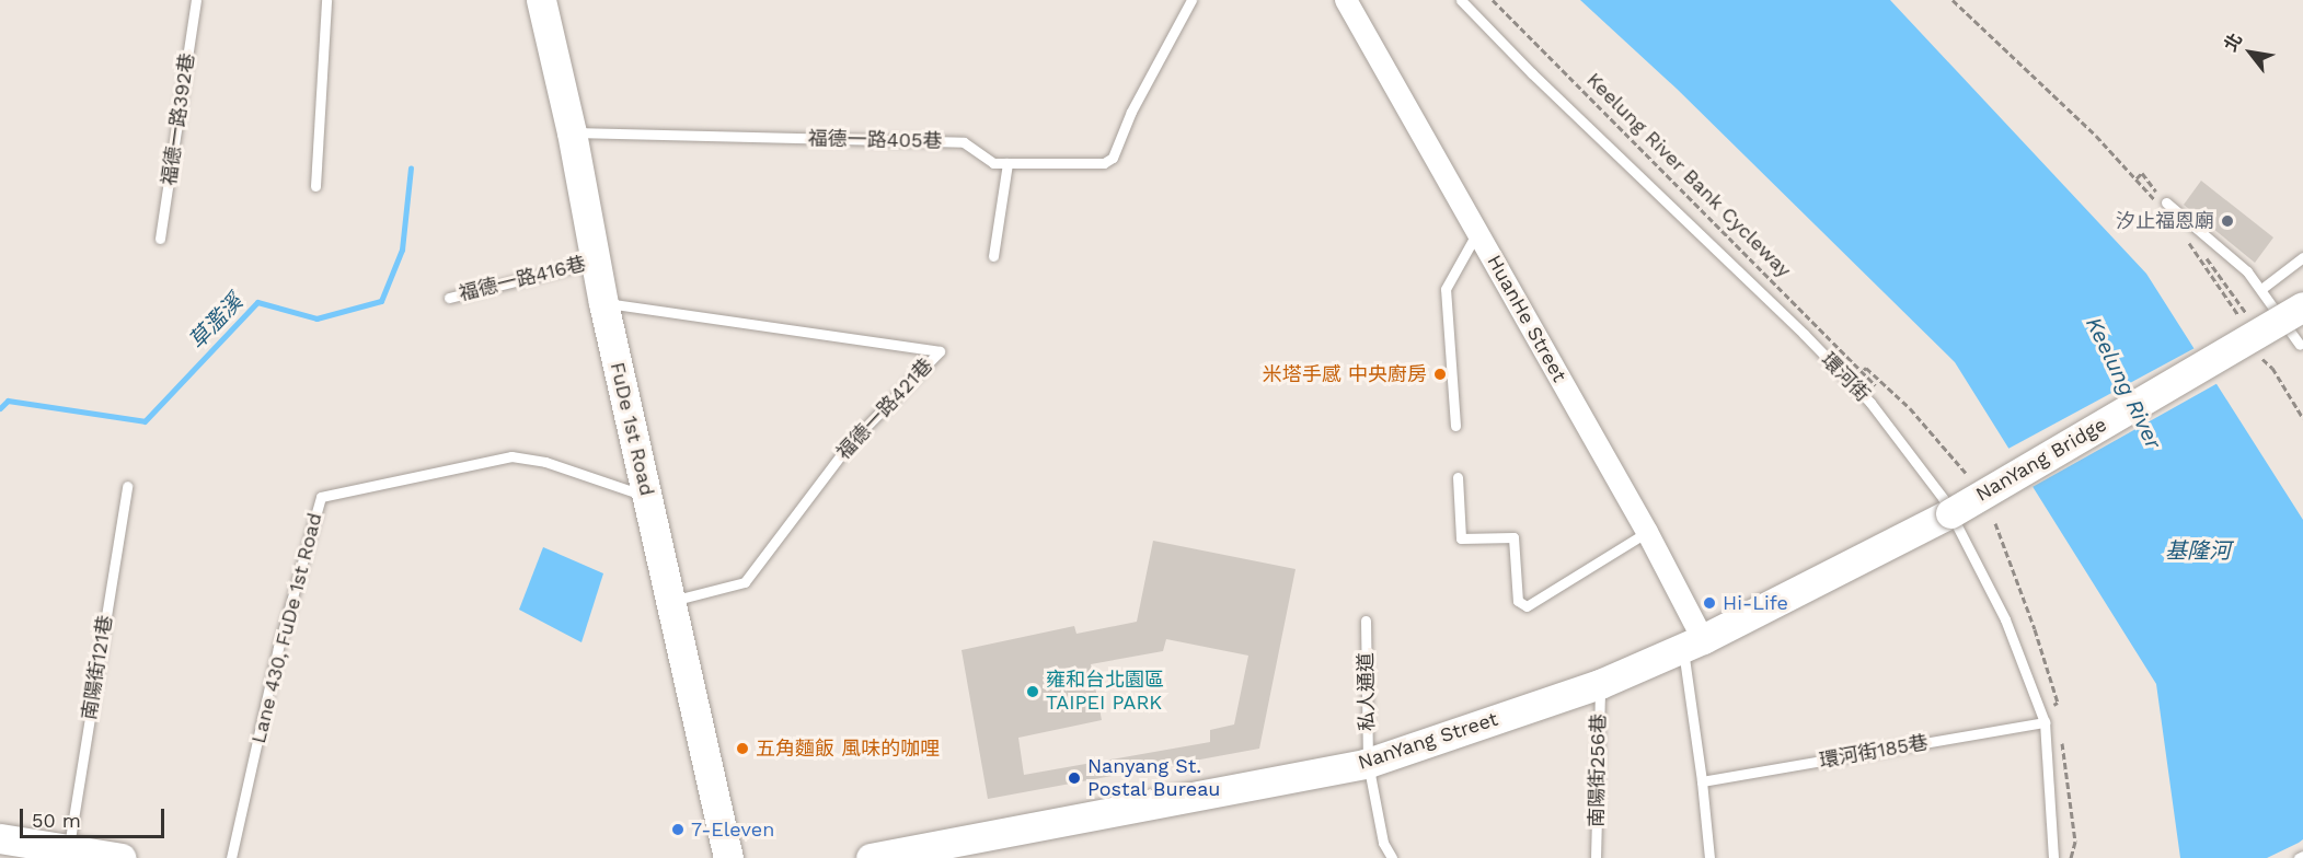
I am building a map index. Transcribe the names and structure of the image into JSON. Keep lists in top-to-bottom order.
{
  "streets": {
    "street": [
      "HuanHe Street",
      "FuDe 1st Road",
      "NanYang Bridge",
      "NanYang Street"
    ],
    "lane": [
      "福德一路392巷",
      "福德一路405巷",
      "福德一路416巷",
      "環河街",
      "福德一路421巷",
      "Lane 430, FuDe 1st Road",
      "南陽街121巷",
      "私人通道",
      "環河街185巷",
      "南陽街256巷"
    ],
    "path": ["Keelung River Bank Cycleway"]
  },
  "crossings": [
    ["福德一路405巷", "FuDe 1st Road"],
    ["福德一路416巷", "FuDe 1st Road"],
    ["HuanHe Street", "NanYang Street"],
    ["環河街", "NanYang Bridge"],
    ["環河街", "NanYang Street"],
    ["環河街", "環河街185巷"],
    ["福德一路421巷", "FuDe 1st Road"],
    ["FuDe 1st Road", "Lane 430, FuDe 1st Road"],
    ["NanYang Bridge", "NanYang Street"],
    ["私人通道", "NanYang Street"],
    ["NanYang Street", "南陽街256巷"]
  ],
  "water": ["草濫溪", "Keelung River", "基隆河"],
  "places": [
    "汐止福恩廟",
    "米塔手感 中央廚房",
    "Hi-Life",
    "雍和台北園區 TAIPEI PARK",
    "五角麵飯 風味的咖哩",
    "Nanyang St. Postal Bureau",
    "7-Eleven"
  ],
  "scale_bar": "50 m",
  "north": "top left"
}
